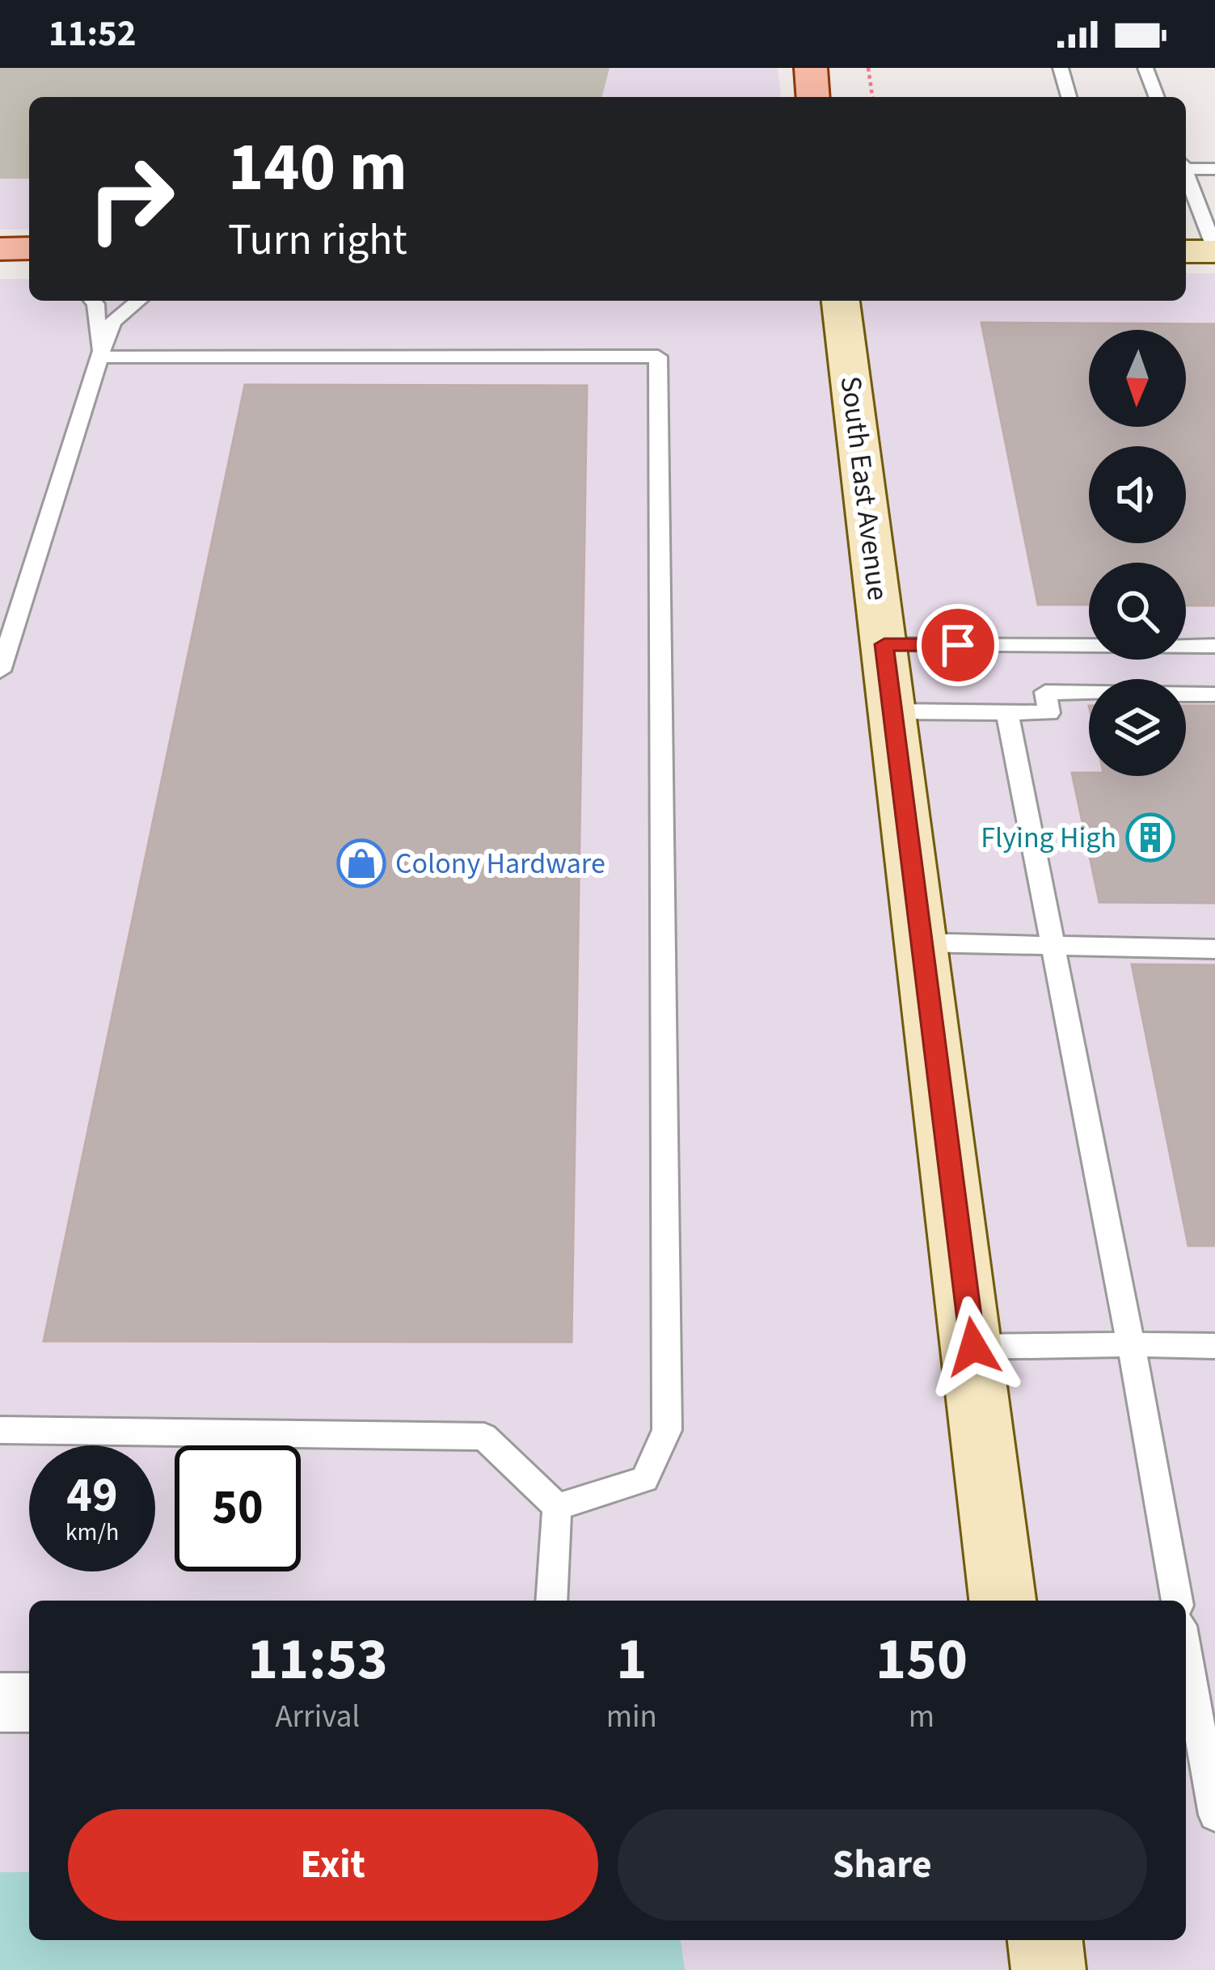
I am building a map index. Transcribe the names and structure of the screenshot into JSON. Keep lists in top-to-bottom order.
{
  "streets": {
    "main road": ["South East Avenue"]
  },
  "places": {
    "building": ["Flying High"],
    "shop": ["Colony Hardware"]
  },
  "north": "bottom",
  "page": {
    "status": "11:52",
    "turn": ["140 m", "Turn right"],
    "speed": "49 km/h",
    "limit": "50",
    "eta": [
      "11:53",
      "Arrival",
      "1",
      "min",
      "150",
      "m"
    ],
    "buttons": ["Exit", "Share"]
  }
}
